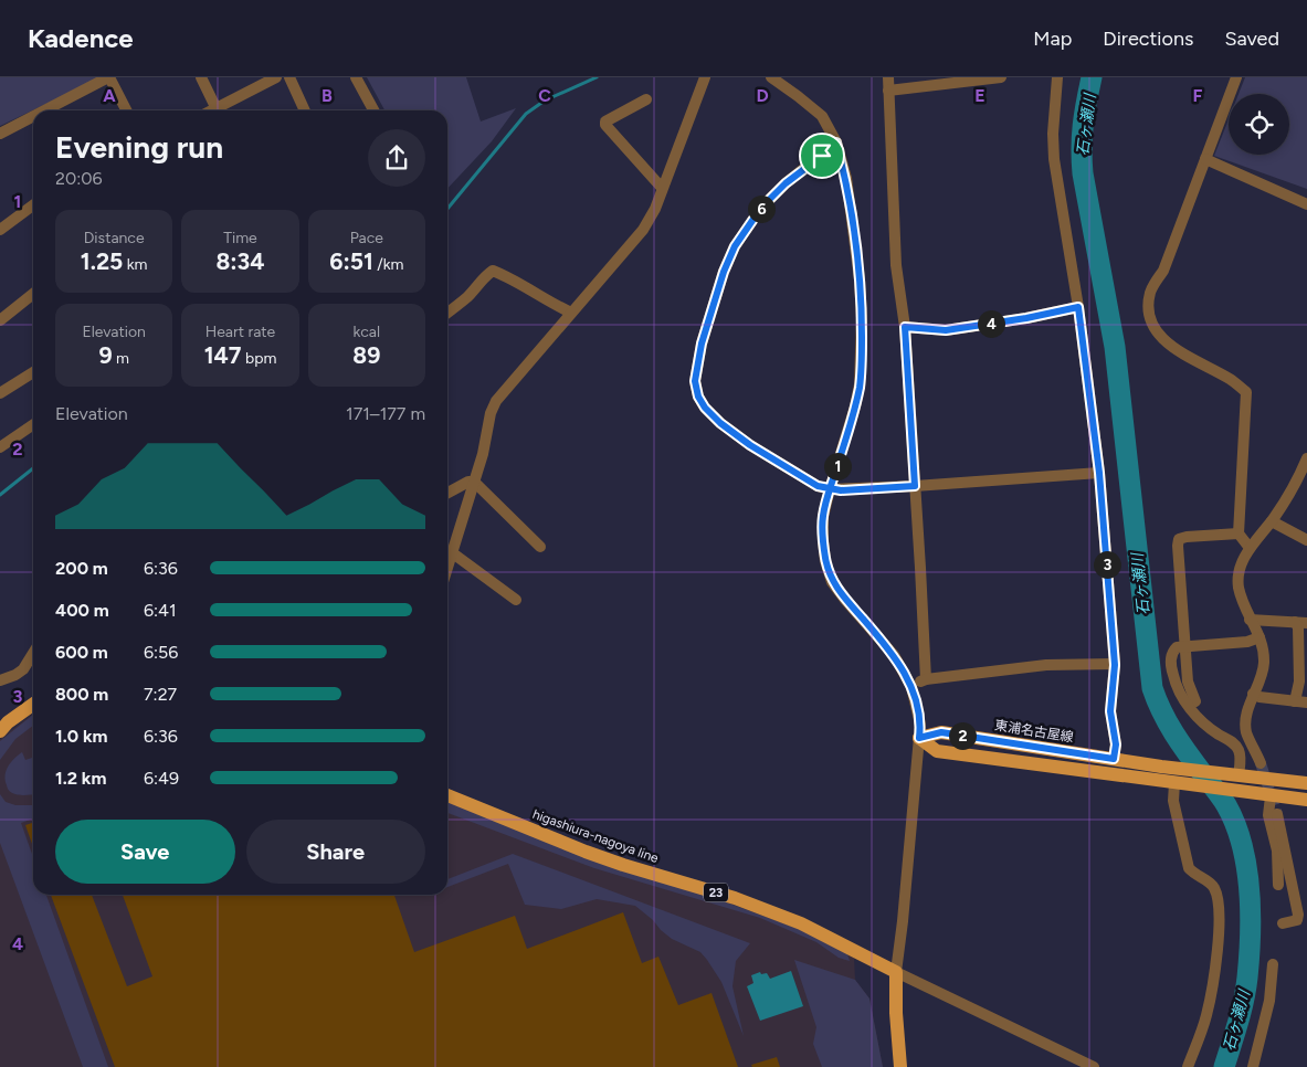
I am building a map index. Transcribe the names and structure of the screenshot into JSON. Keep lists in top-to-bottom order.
{
  "streets": {
    "main road": ["東浦名古屋線", "higashiura-nagoya line", "23"]
  },
  "water": ["石ヶ瀬川"],
  "page": {
    "header": "Kadence",
    "nav": ["Map", "Directions", "Saved"],
    "heading": ["Evening run", "20:06"],
    "pins": [
      "6",
      "4",
      "1",
      "3",
      "2"
    ],
    "stats": [
      ["Distance", "1.25 km"],
      ["Time", "8:34"],
      ["Pace", "6:51 /km"],
      ["Elevation", "9 m"],
      ["Heart rate", "147 bpm"],
      ["kcal", "89"]
    ],
    "chart": ["Elevation", "171–177 m"],
    "list": [
      {
        "name": "200 m",
        "note": "6:36"
      },
      {
        "name": "400 m",
        "note": "6:41"
      },
      {
        "name": "600 m",
        "note": "6:56"
      },
      {
        "name": "800 m",
        "note": "7:27"
      },
      {
        "name": "1.0 km",
        "note": "6:36"
      },
      {
        "name": "1.2 km",
        "note": "6:49"
      }
    ],
    "buttons": ["Save", "Share"]
  },
  "grid": {
    "columns": [
      "A",
      "B",
      "C",
      "D",
      "E",
      "F"
    ],
    "rows": [
      "1",
      "2",
      "3",
      "4"
    ]
  }
}
